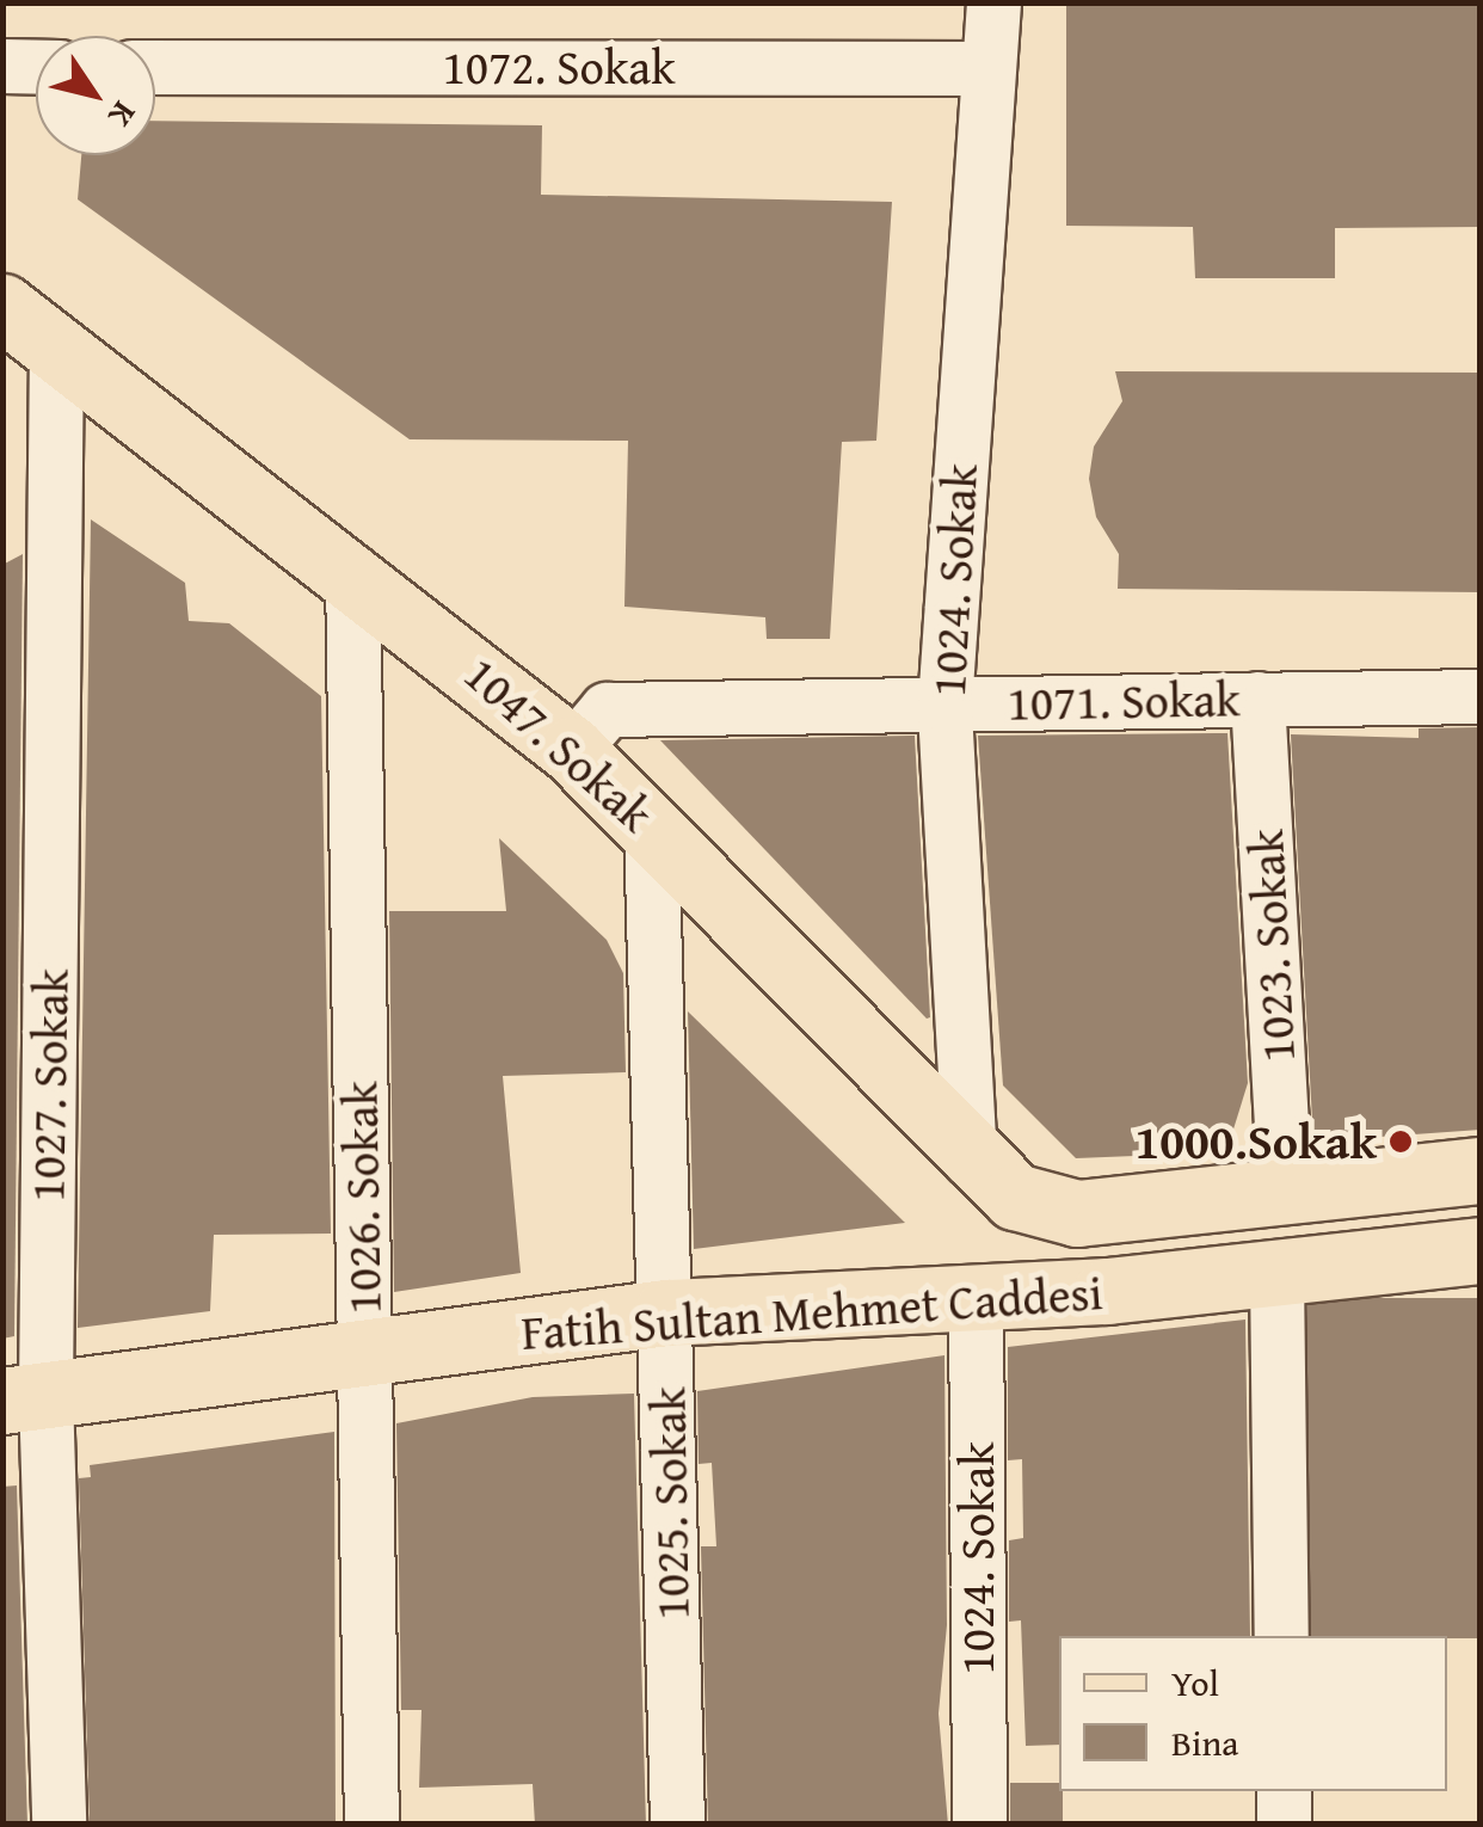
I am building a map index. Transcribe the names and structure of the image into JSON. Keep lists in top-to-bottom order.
{
  "streets": {
    "main road": ["1047. Sokak", "Fatih Sultan Mehmet Caddesi"],
    "street": [
      "1072. Sokak",
      "1024. Sokak",
      "1071. Sokak",
      "1023. Sokak",
      "1027. Sokak",
      "1026. Sokak",
      "1025. Sokak"
    ]
  },
  "crossings": [
    ["1072. Sokak", "1024. Sokak"],
    ["1024. Sokak", "1071. Sokak"],
    ["1024. Sokak", "1047. Sokak"],
    ["1024. Sokak", "Fatih Sultan Mehmet Caddesi"],
    ["1071. Sokak", "1047. Sokak"],
    ["1071. Sokak", "1023. Sokak"],
    ["1047. Sokak", "1027. Sokak"],
    ["1047. Sokak", "1026. Sokak"],
    ["1047. Sokak", "Fatih Sultan Mehmet Caddesi"],
    ["1047. Sokak", "1025. Sokak"],
    ["1023. Sokak", "Fatih Sultan Mehmet Caddesi"],
    ["1027. Sokak", "Fatih Sultan Mehmet Caddesi"],
    ["1026. Sokak", "Fatih Sultan Mehmet Caddesi"],
    ["Fatih Sultan Mehmet Caddesi", "1025. Sokak"]
  ],
  "places": ["1000.Sokak"],
  "legend": ["Yol", "Bina"],
  "north": "bottom right"
}
